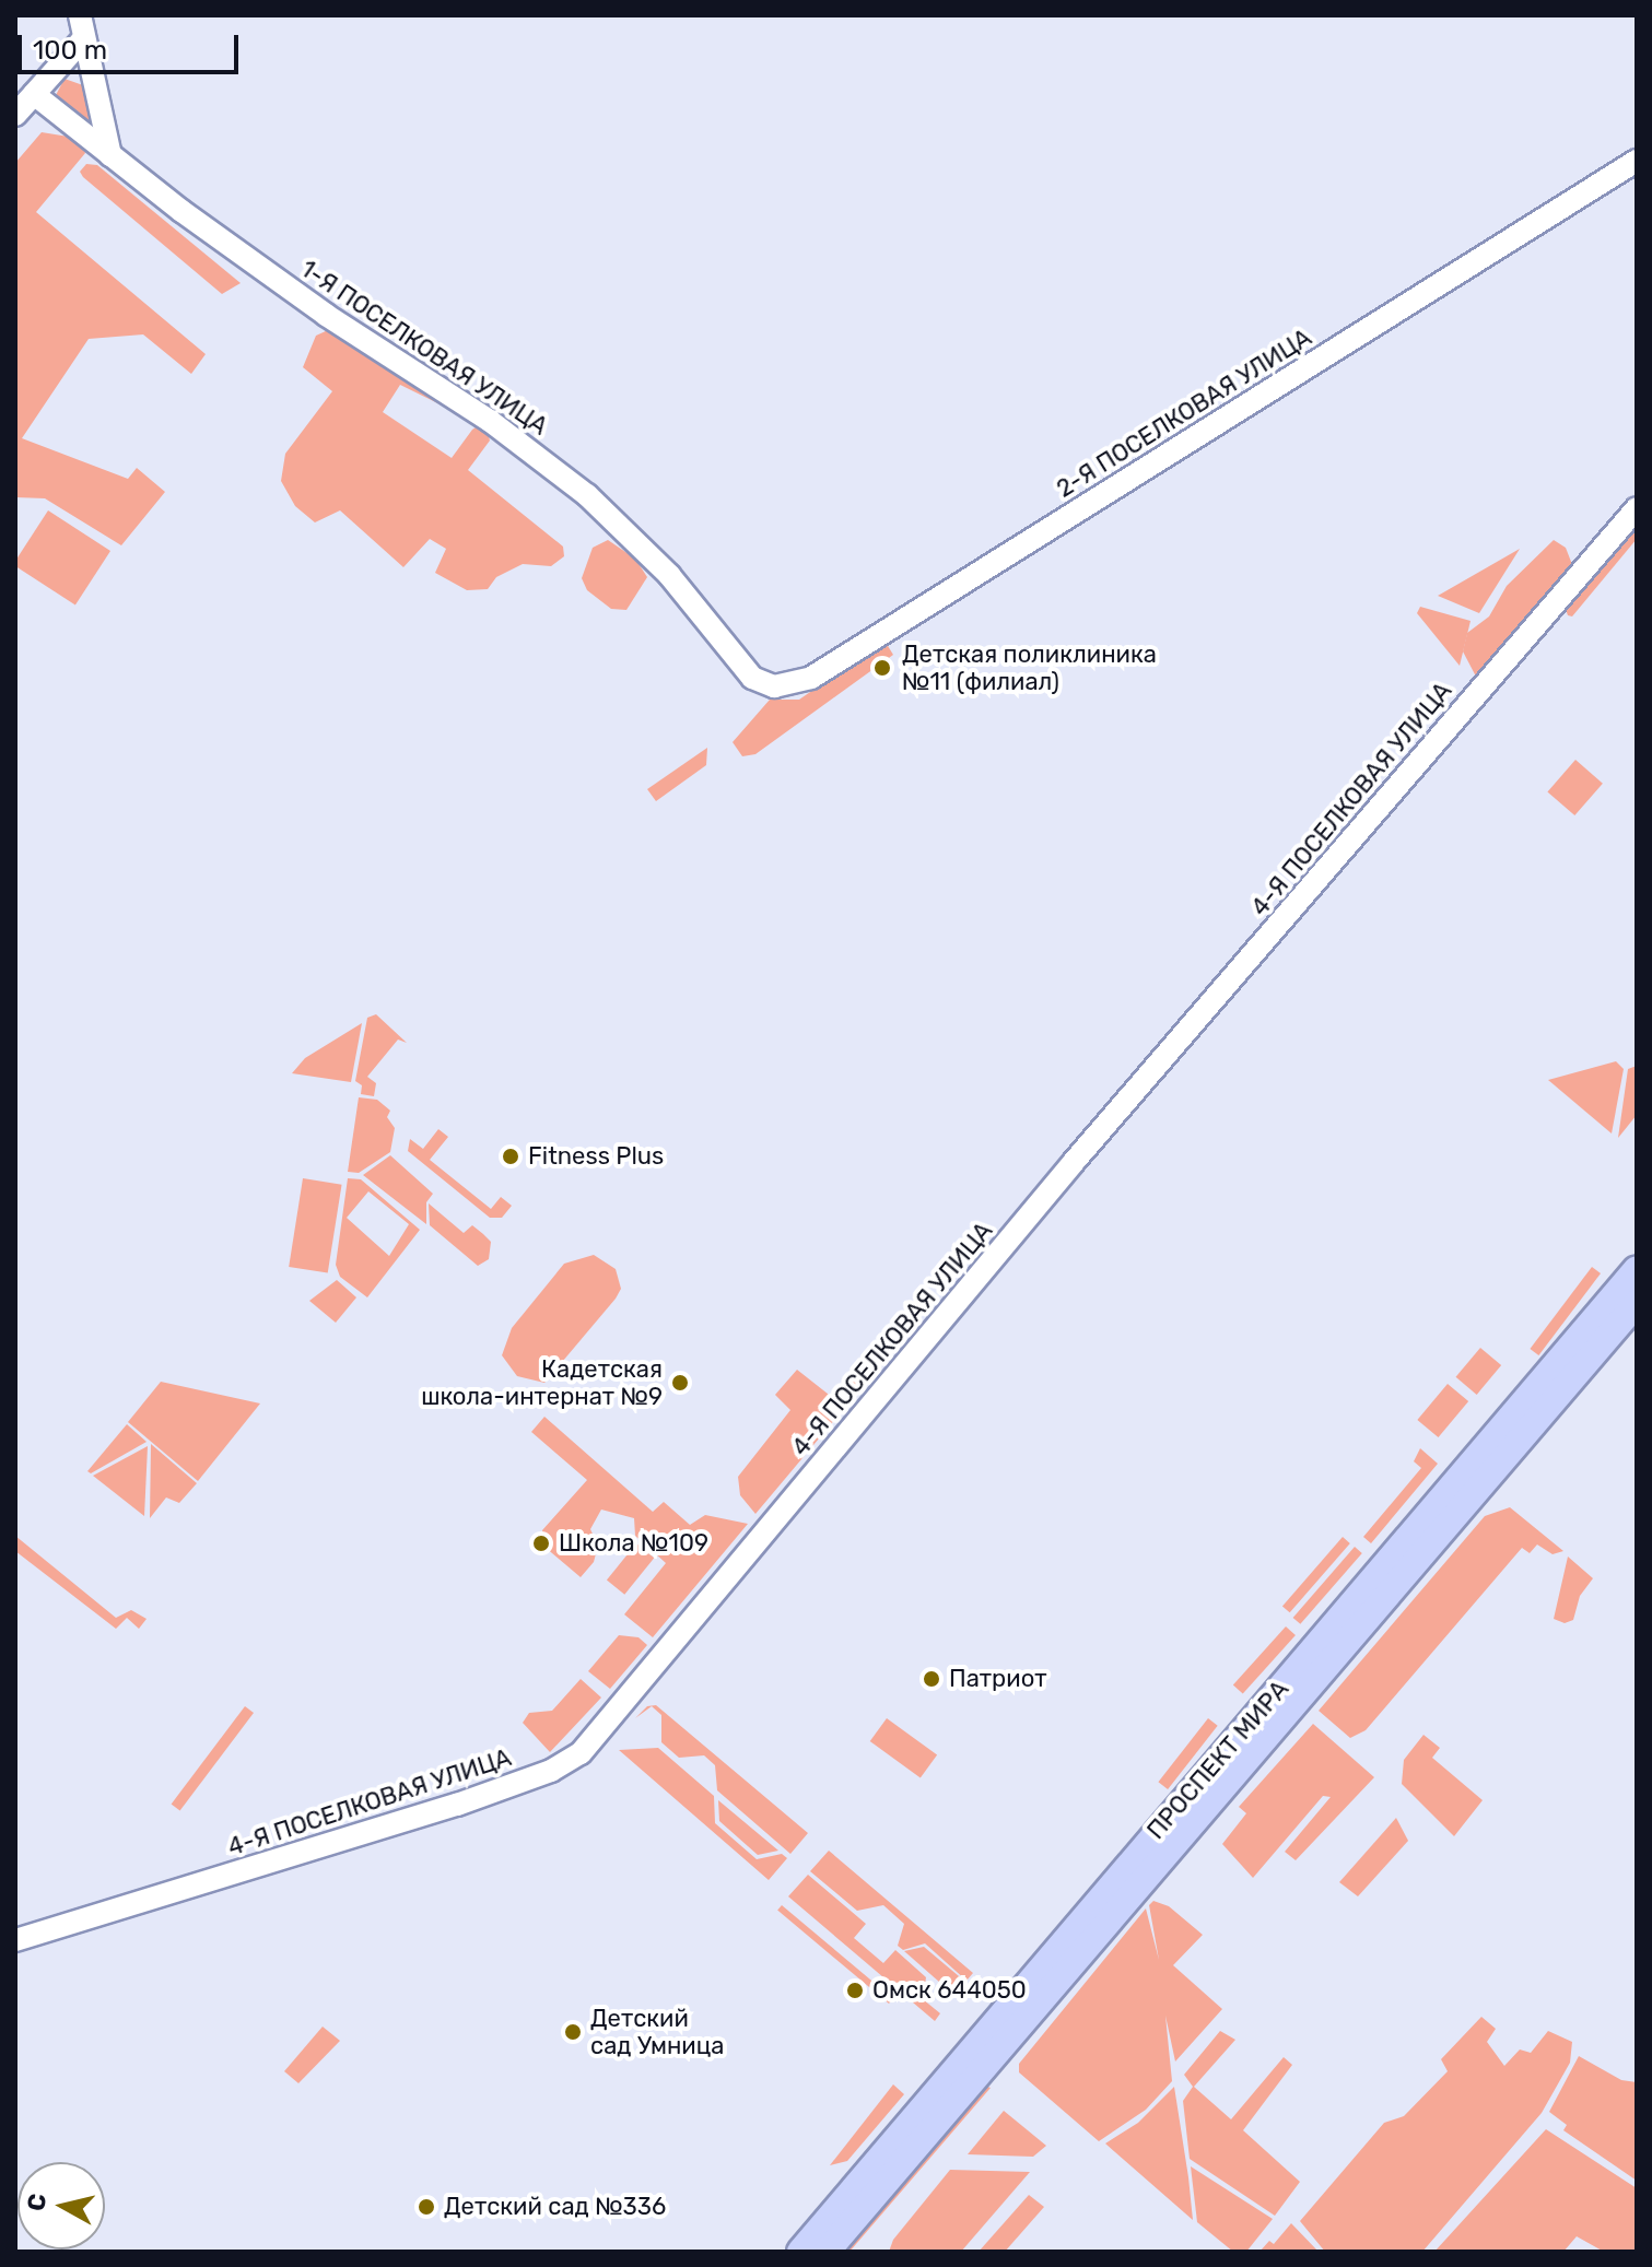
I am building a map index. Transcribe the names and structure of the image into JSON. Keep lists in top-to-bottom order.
{
  "streets": {
    "main road": ["ПРОСПЕКТ МИРА"],
    "street": ["1-Я ПОСЕЛКОВАЯ УЛИЦА", "2-Я ПОСЕЛКОВАЯ УЛИЦА", "4-Я ПОСЕЛКОВАЯ УЛИЦА"]
  },
  "crossings": [
    ["1-Я ПОСЕЛКОВАЯ УЛИЦА", "2-Я ПОСЕЛКОВАЯ УЛИЦА"]
  ],
  "places": [
    "Детская поликлиника №11 (филиал)",
    "Fitness Plus",
    "Кадетская школа-интернат №9",
    "Школа №109",
    "Патриот",
    "Омск 644050",
    "Детский сад Умница",
    "Детский сад №336"
  ],
  "scale_bar": "100 m",
  "north": "left"
}
